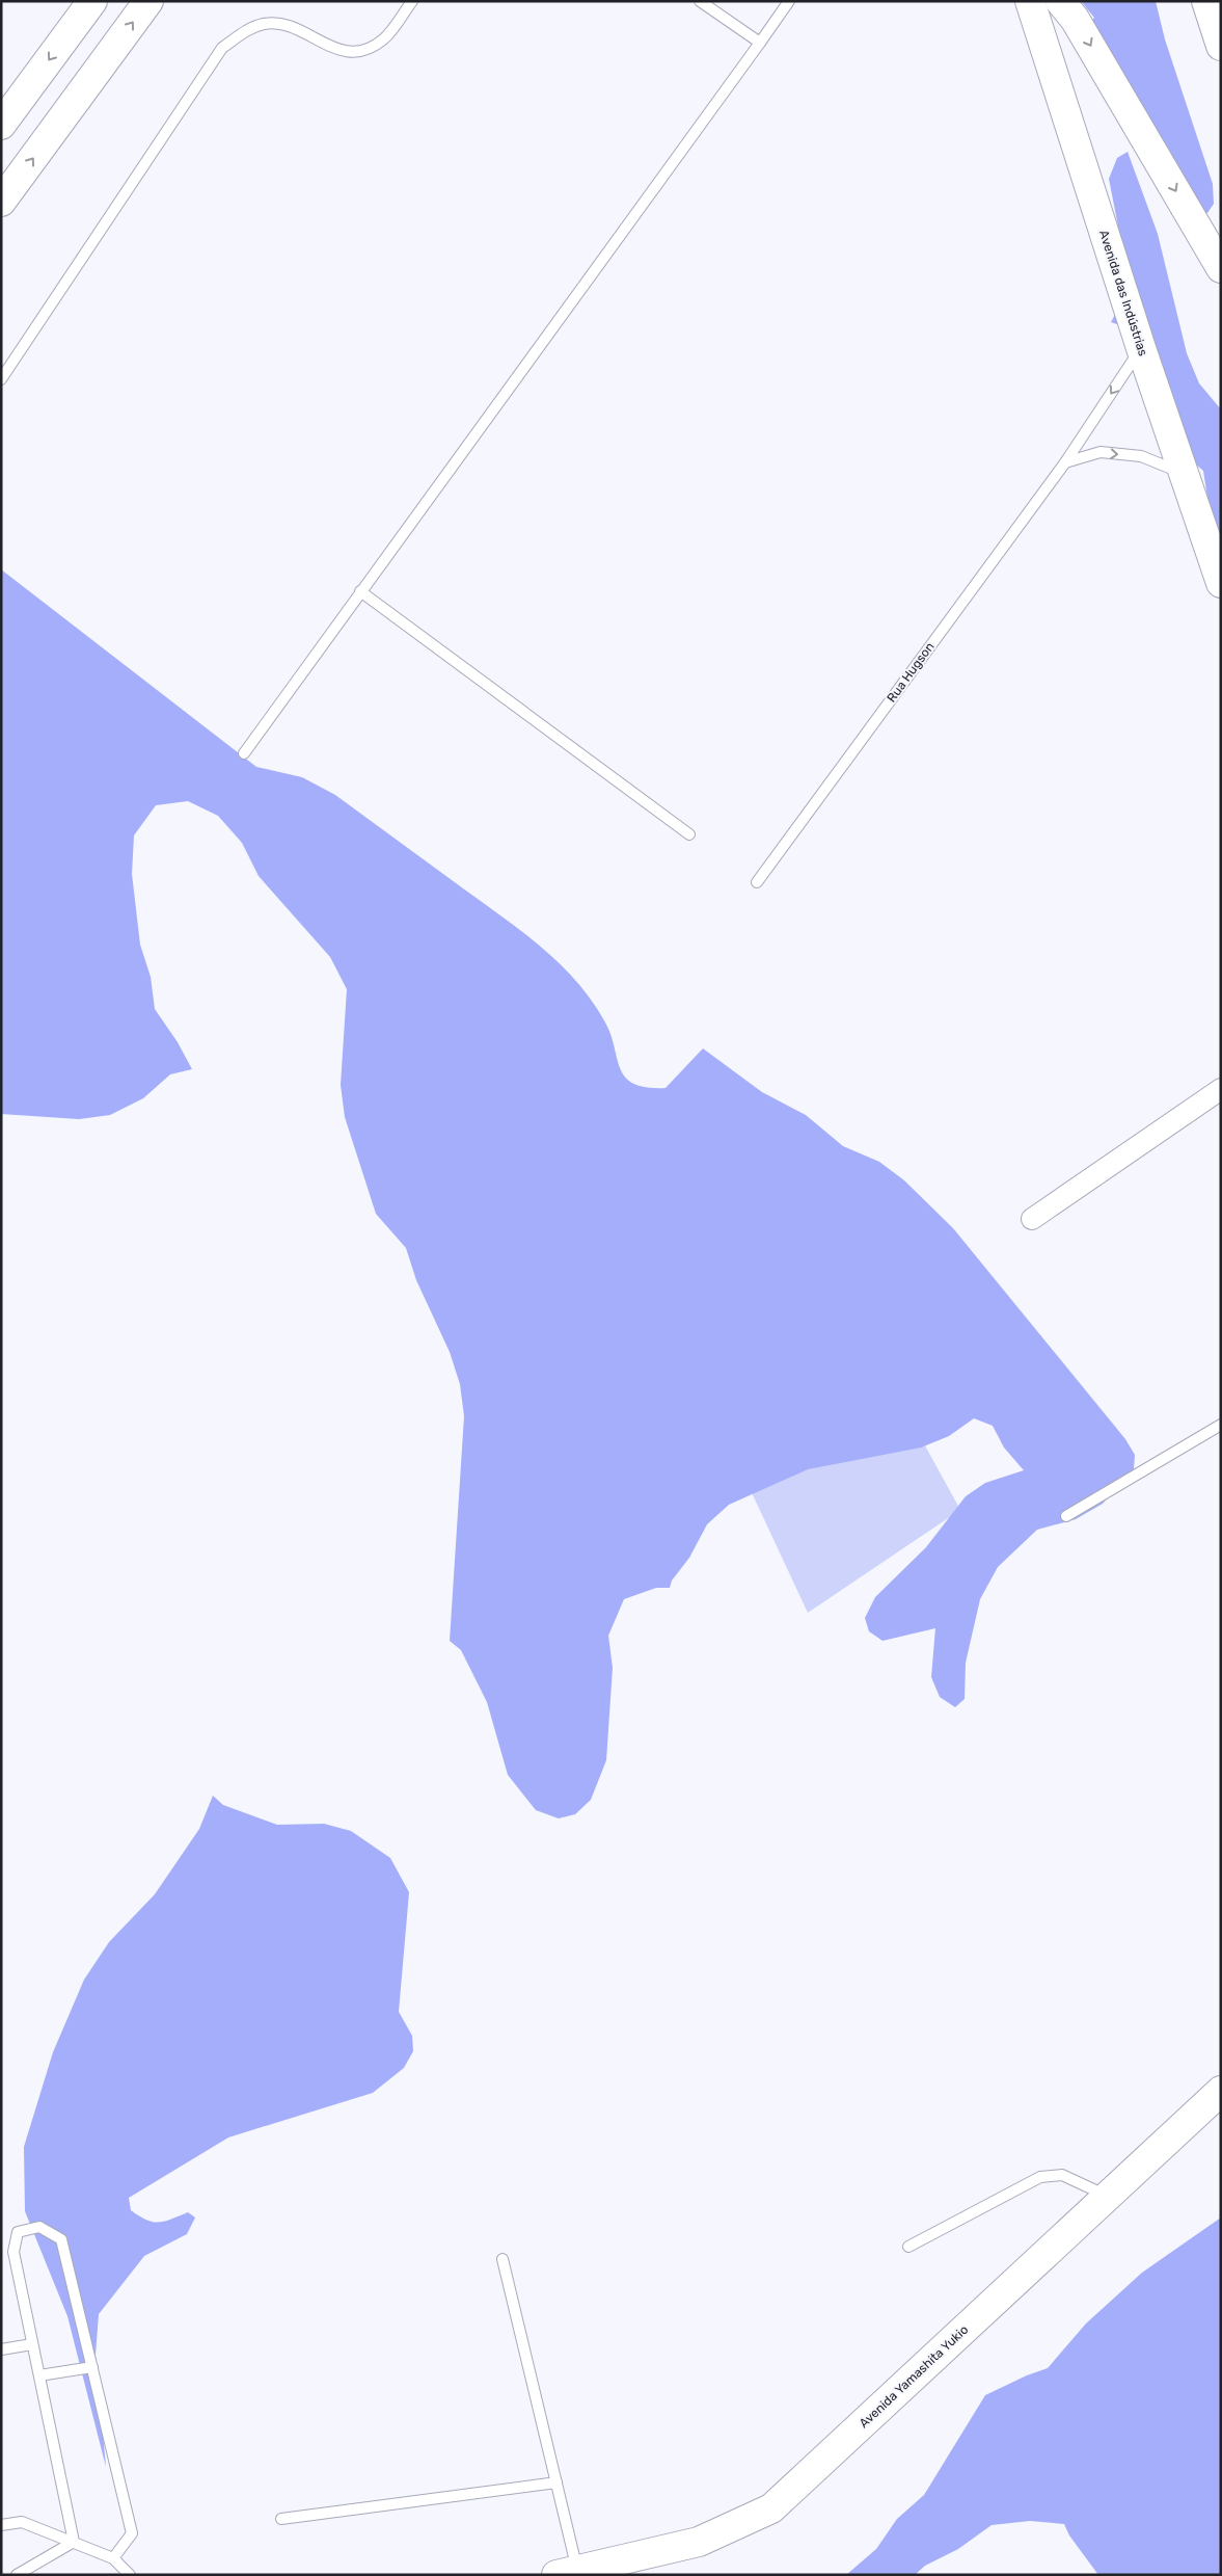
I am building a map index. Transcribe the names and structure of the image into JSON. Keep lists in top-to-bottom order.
{
  "streets": {
    "main road": ["Avenida das Indústrias", "Avenida Yamashita Yukio"],
    "lane": ["Rua Hugson"]
  },
  "crossings": [
    ["Avenida das Indústrias", "Rua Hugson"]
  ]
}
